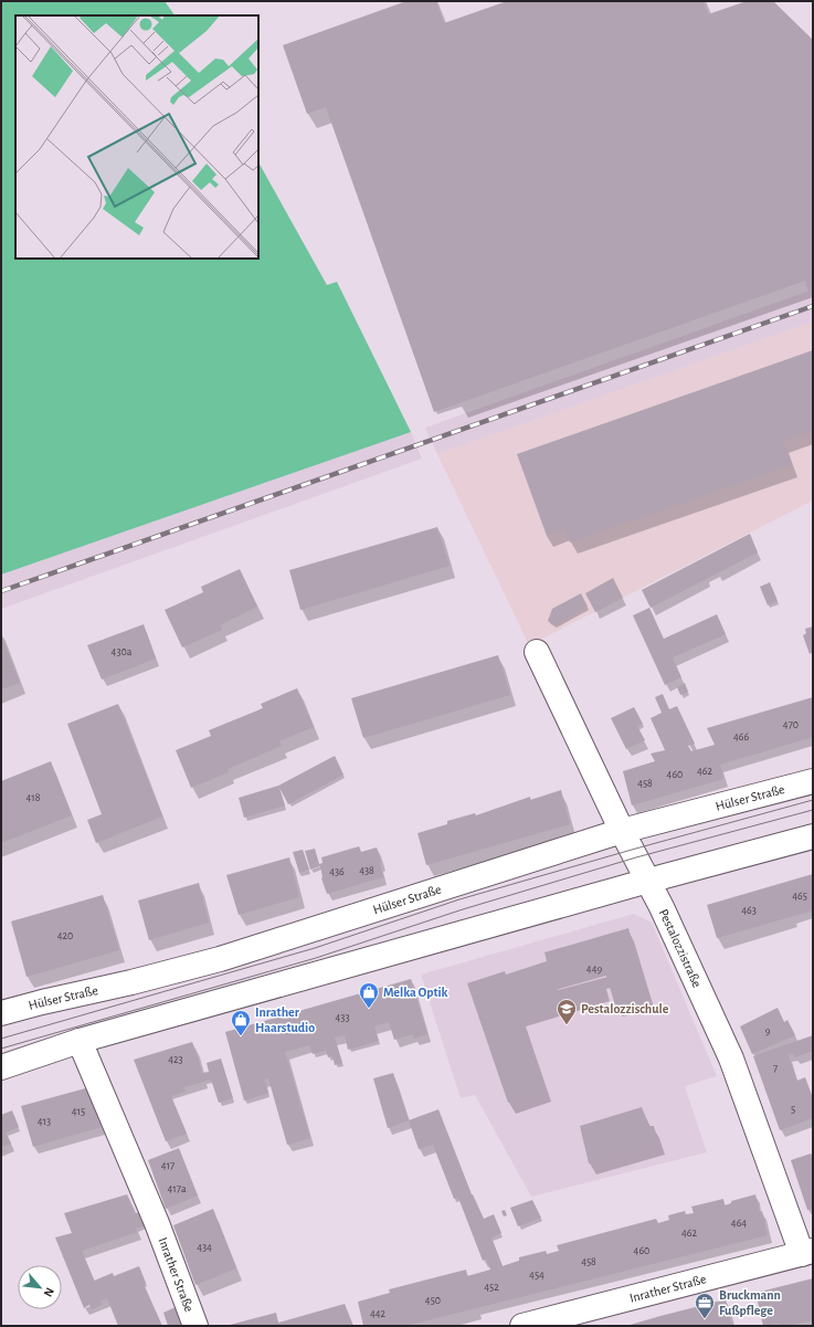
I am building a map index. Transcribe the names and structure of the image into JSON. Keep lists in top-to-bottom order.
{
  "streets": {
    "street": ["Hülser Straße", "Pestalozzistraße", "Inrather Straße"]
  },
  "crossings": [
    ["Hülser Straße", "Pestalozzistraße"],
    ["Pestalozzistraße", "Inrather Straße"]
  ],
  "places": {
    "shop": ["Melka Optik", "Inrather Haarstudio"],
    "school or university": ["Pestalozzischule"],
    "office": ["Bruckmann Fußpflege"]
  },
  "house_numbers": [
    "430a",
    "470",
    "466",
    "462",
    "460",
    "458",
    "418",
    "438",
    "436",
    "465",
    "463",
    "420",
    "449",
    "433",
    "9",
    "423",
    "7",
    "5",
    "415",
    "413",
    "417",
    "417a",
    "464",
    "462",
    "434",
    "460",
    "458",
    "454",
    "452",
    "450",
    "442"
  ],
  "north": "bottom right"
}
